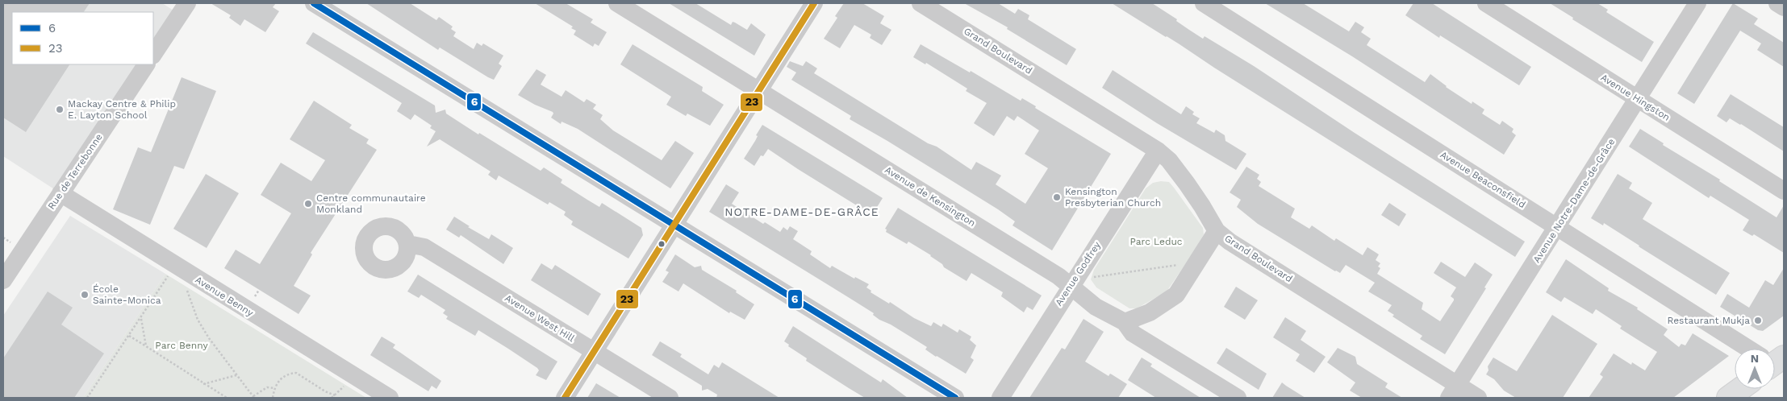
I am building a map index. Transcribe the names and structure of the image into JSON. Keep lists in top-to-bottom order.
{
  "streets": {
    "street": [
      "Grand Boulevard",
      "Avenue Hingston",
      "Rue de Terrebonne",
      "Avenue Beaconsfield",
      "Avenue de Kensington",
      "Avenue Notre-Dame-de-Grâce",
      "Avenue Godfrey",
      "Avenue Benny",
      "Avenue West Hill"
    ]
  },
  "crossings": [
    ["Grand Boulevard", "Avenue Notre-Dame-de-Grâce"],
    ["Grand Boulevard", "Avenue Godfrey"],
    ["Avenue Hingston", "Avenue Notre-Dame-de-Grâce"],
    ["Rue de Terrebonne", "Avenue Benny"],
    ["Avenue Beaconsfield", "Avenue Notre-Dame-de-Grâce"],
    ["Avenue de Kensington", "Avenue Godfrey"]
  ],
  "districts": ["NOTRE-DAME-DE-GRÂCE"],
  "parks": ["Parc Leduc", "Parc Benny"],
  "places": [
    "Mackay Centre & Philip E. Layton School",
    "Kensington Presbyterian Church",
    "Centre communautaire Monkland",
    "École Sainte-Monica",
    "Restaurant Mukja"
  ],
  "lines": ["transit line 6", "transit line 23"],
  "legend": ["6", "23"],
  "north": "top"
}
